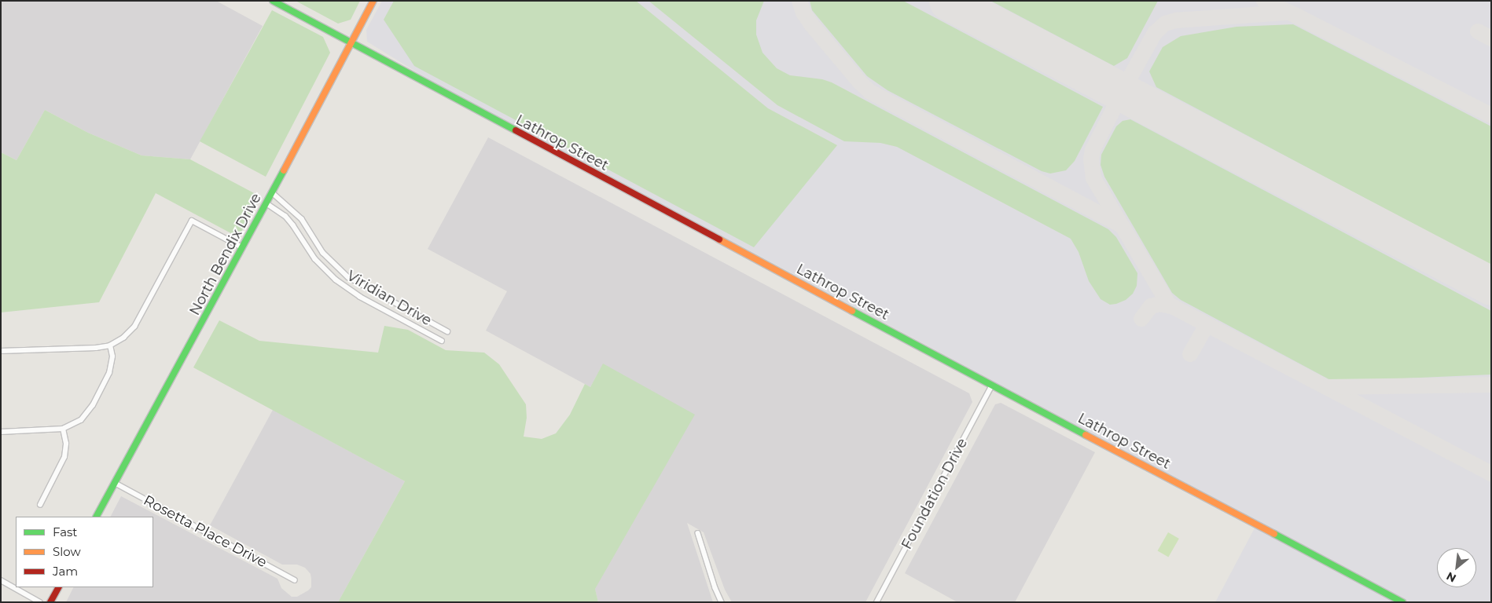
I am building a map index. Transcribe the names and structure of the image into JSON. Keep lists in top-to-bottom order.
{
  "streets": {
    "street": [
      "Lathrop Street",
      "North Bendix Drive",
      "Viridian Drive",
      "Foundation Drive",
      "Rosetta Place Drive"
    ]
  },
  "crossings": [
    ["Lathrop Street", "North Bendix Drive"],
    ["Lathrop Street", "Foundation Drive"],
    ["North Bendix Drive", "Viridian Drive"],
    ["North Bendix Drive", "Rosetta Place Drive"]
  ],
  "legend": ["Fast", "Slow", "Jam"],
  "north": "bottom left"
}
